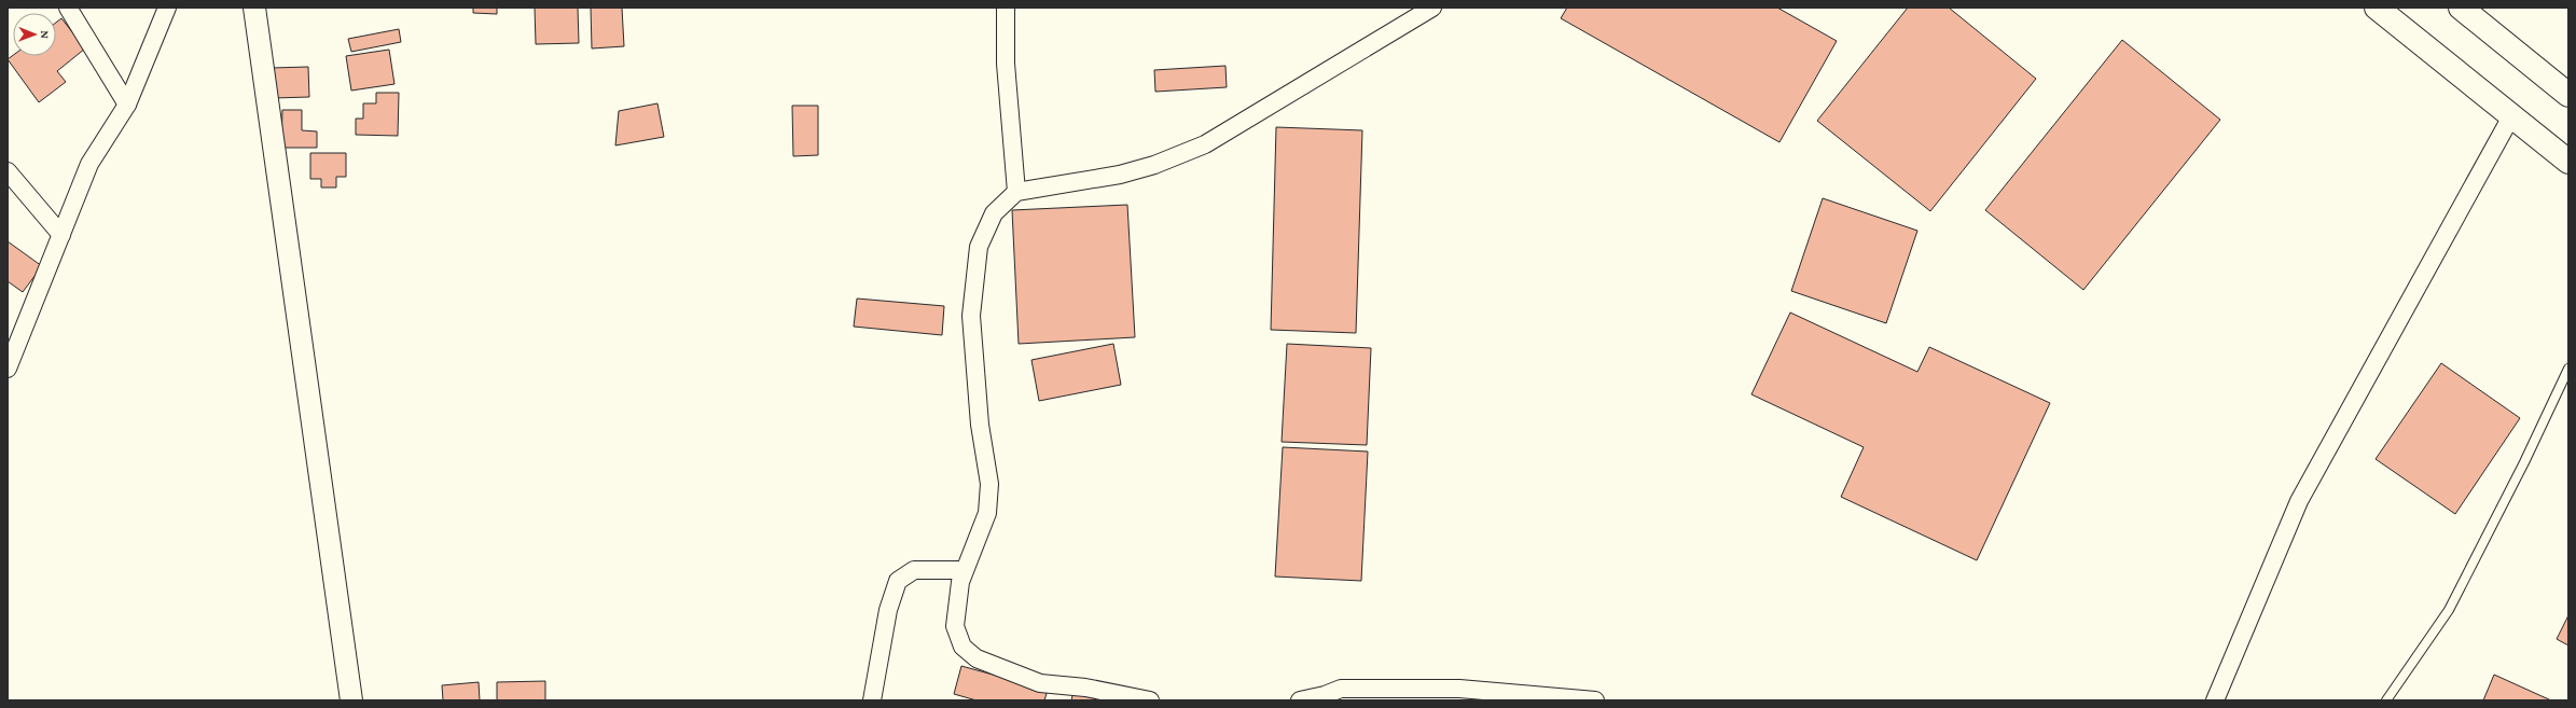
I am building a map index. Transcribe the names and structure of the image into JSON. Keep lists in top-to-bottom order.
{
  "north": "right"
}
